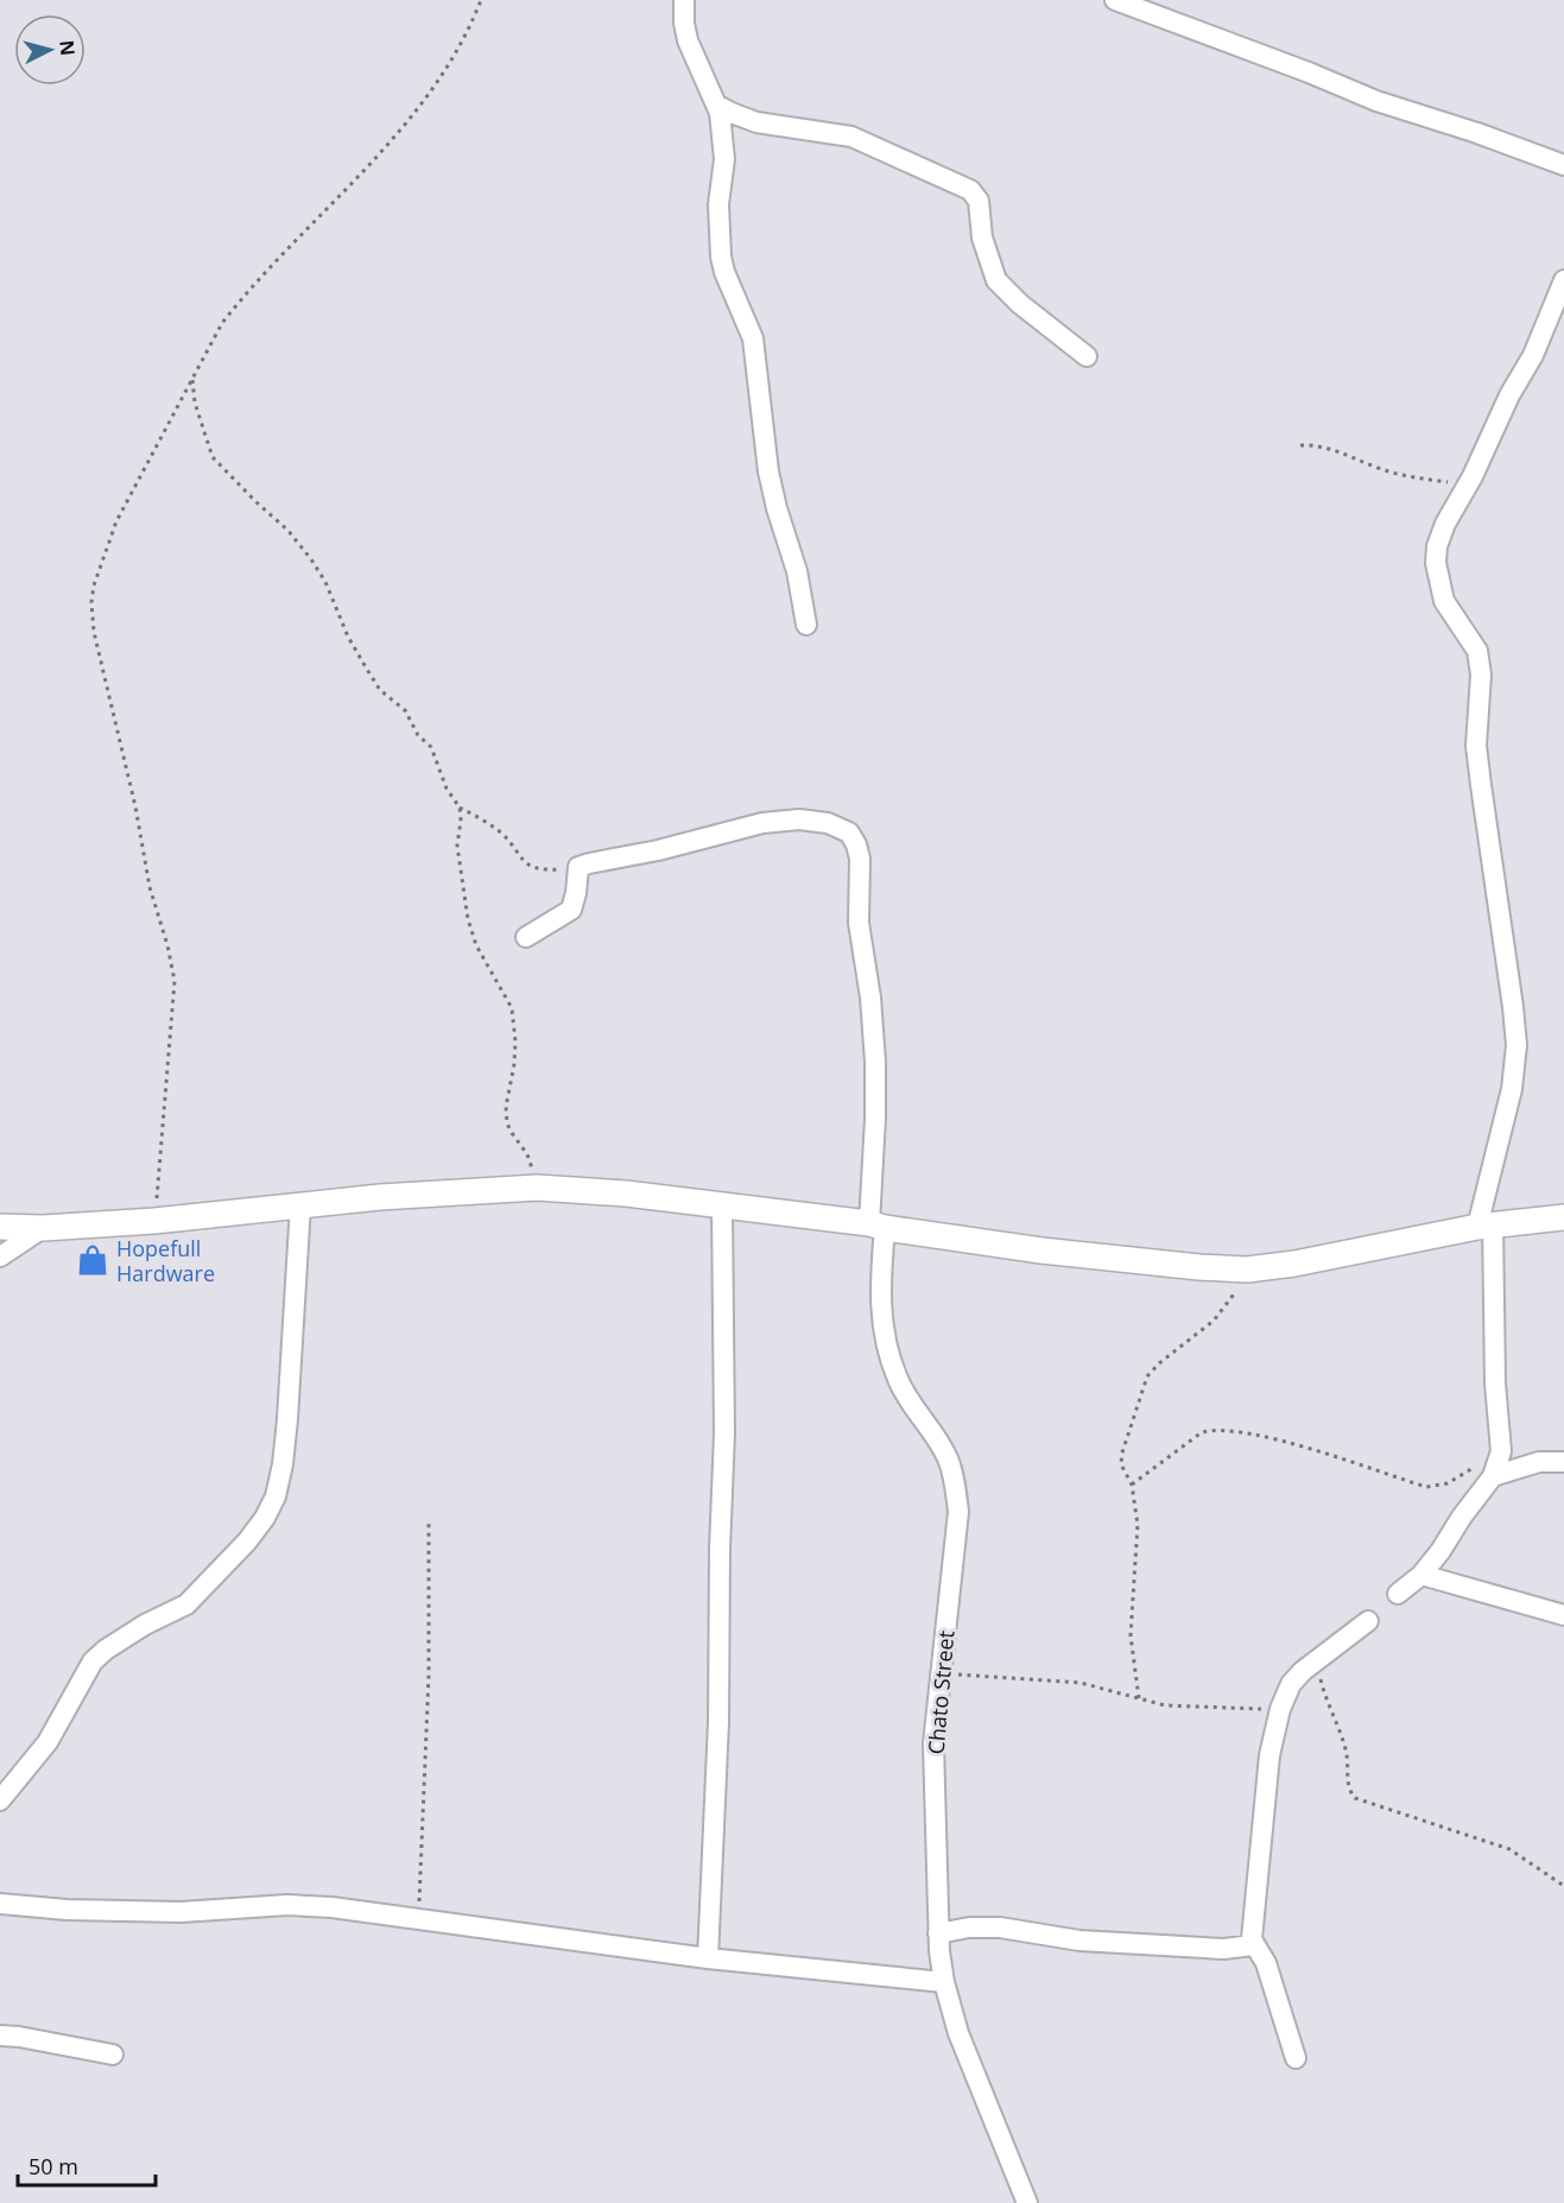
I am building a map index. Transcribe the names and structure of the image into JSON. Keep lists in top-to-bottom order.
{
  "streets": {
    "street": ["Chato Street"]
  },
  "places": {
    "shop": ["Hopefull Hardware"]
  },
  "scale_bar": "50 m",
  "north": "right"
}
